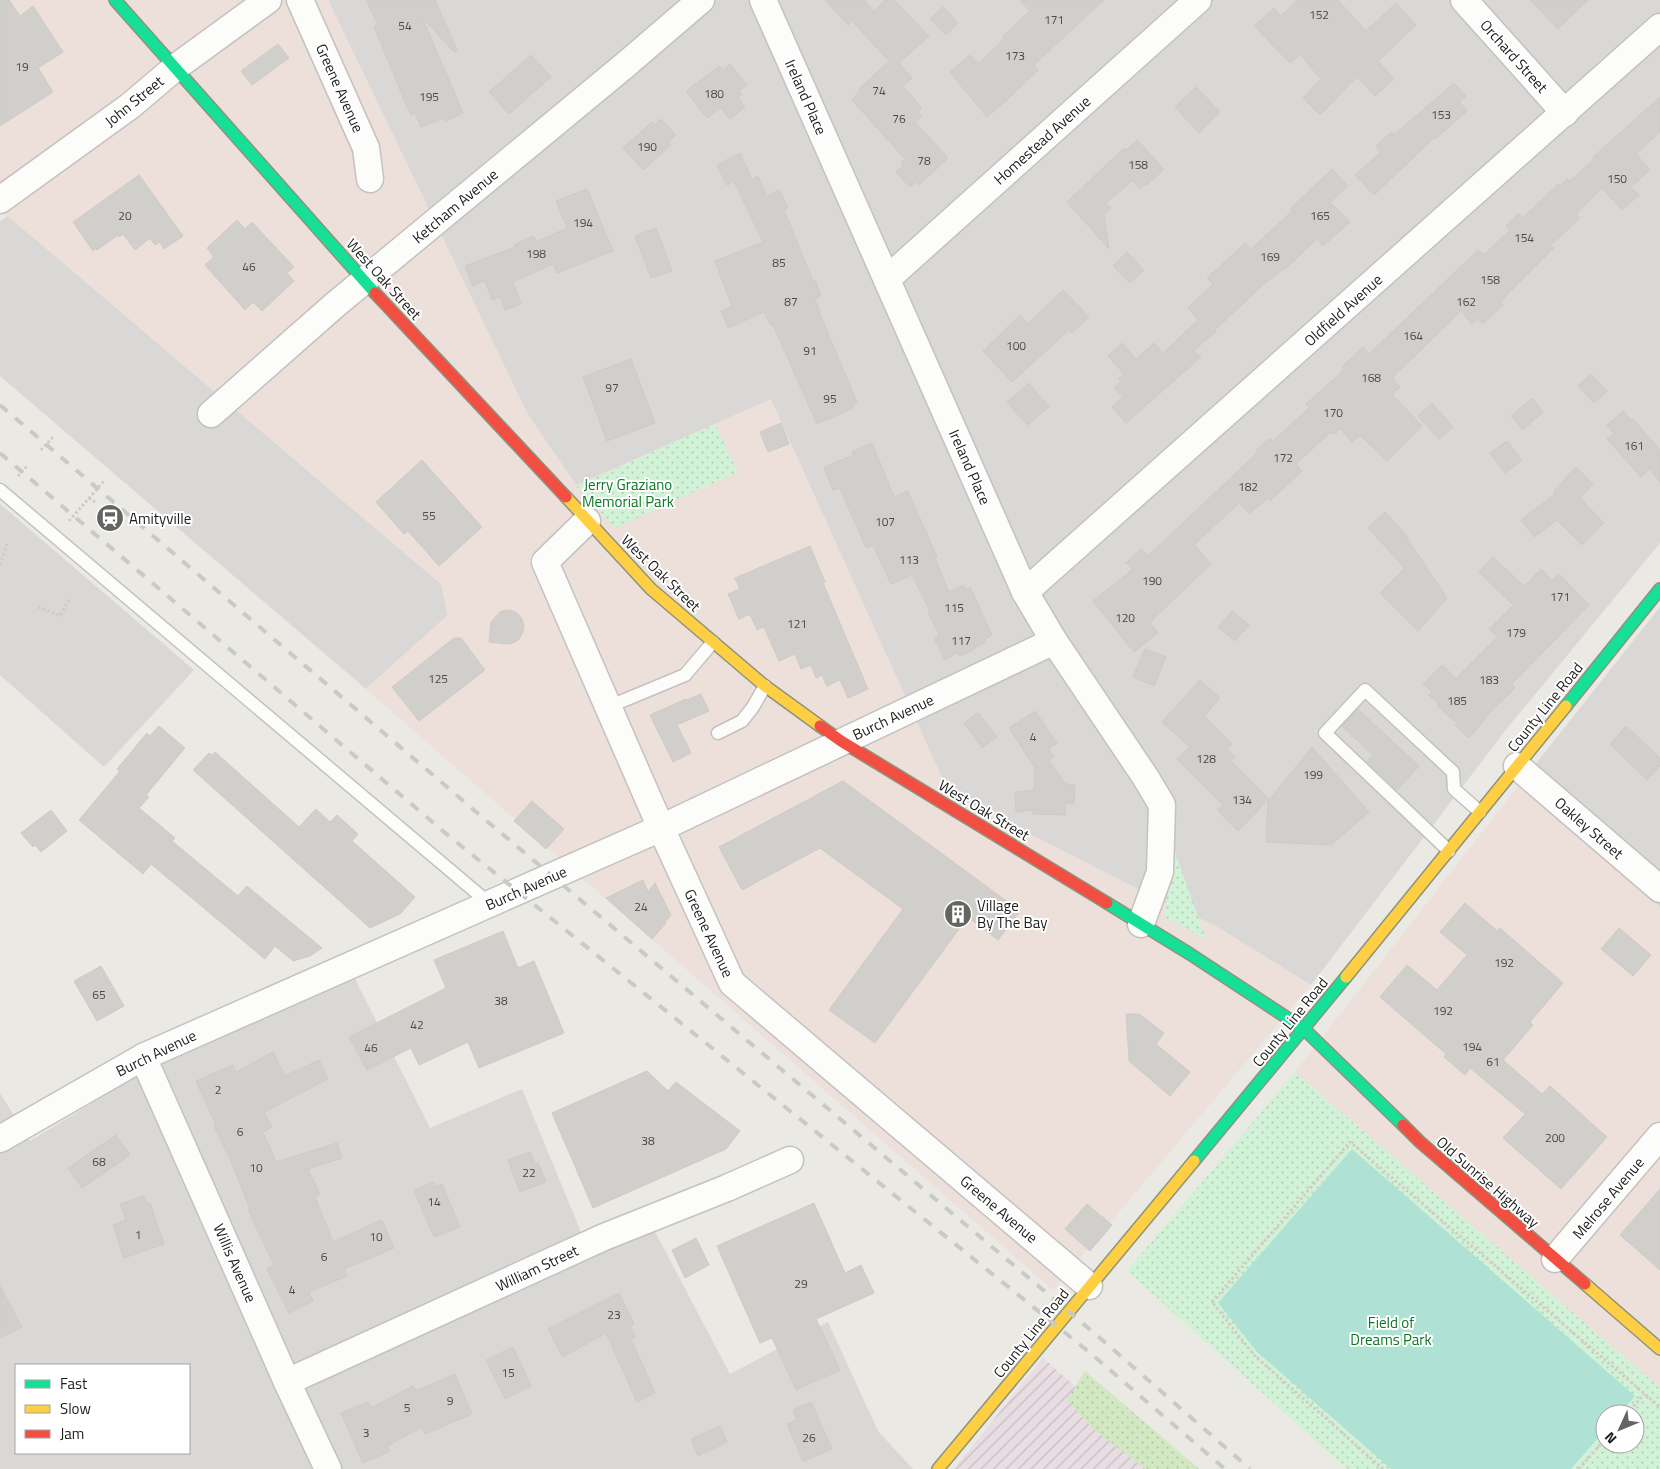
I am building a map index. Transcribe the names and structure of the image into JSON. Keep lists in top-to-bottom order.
{
  "streets": {
    "main road": ["West Oak Street", "County Line Road", "Old Sunrise Highway"],
    "street": [
      "Orchard Street",
      "Greene Avenue",
      "Ireland Place",
      "John Street",
      "Homestead Avenue",
      "Ketcham Avenue",
      "Oldfield Avenue",
      "Burch Avenue",
      "Oakley Street",
      "Melrose Avenue",
      "Willis Avenue",
      "William Street"
    ]
  },
  "crossings": [
    ["Orchard Street", "Oldfield Avenue"],
    ["Greene Avenue", "West Oak Street"],
    ["Greene Avenue", "County Line Road"],
    ["Greene Avenue", "Burch Avenue"],
    ["Ireland Place", "Homestead Avenue"],
    ["Ireland Place", "West Oak Street"],
    ["Ireland Place", "Oldfield Avenue"],
    ["Ireland Place", "Burch Avenue"],
    ["John Street", "West Oak Street"],
    ["Ketcham Avenue", "West Oak Street"],
    ["West Oak Street", "County Line Road"],
    ["West Oak Street", "Burch Avenue"],
    ["West Oak Street", "Old Sunrise Highway"],
    ["County Line Road", "Oakley Street"],
    ["County Line Road", "Old Sunrise Highway"],
    ["Burch Avenue", "Willis Avenue"],
    ["Old Sunrise Highway", "Melrose Avenue"],
    ["Willis Avenue", "William Street"]
  ],
  "parks": ["Jerry Graziano Memorial Park", "Field of Dreams Park"],
  "places": {
    "station": ["Amityville"],
    "building": ["Village By The Bay"]
  },
  "house_numbers": [
    "152",
    "171",
    "54",
    "173",
    "19",
    "74",
    "180",
    "195",
    "153",
    "76",
    "190",
    "78",
    "158",
    "150",
    "20",
    "165",
    "194",
    "154",
    "198",
    "169",
    "85",
    "46",
    "158",
    "87",
    "162",
    "164",
    "100",
    "91",
    "168",
    "97",
    "95",
    "170",
    "161",
    "172",
    "182",
    "55",
    "107",
    "113",
    "190",
    "171",
    "115",
    "120",
    "121",
    "179",
    "117",
    "125",
    "183",
    "185",
    "4",
    "128",
    "199",
    "134",
    "24",
    "192",
    "65",
    "38",
    "192",
    "42",
    "194",
    "46",
    "61",
    "2",
    "6",
    "200",
    "38",
    "68",
    "10",
    "22",
    "14",
    "1",
    "10",
    "6",
    "29",
    "4",
    "23",
    "15",
    "9",
    "5",
    "3",
    "26"
  ],
  "legend": ["Fast", "Slow", "Jam"],
  "north": "bottom left"
}
